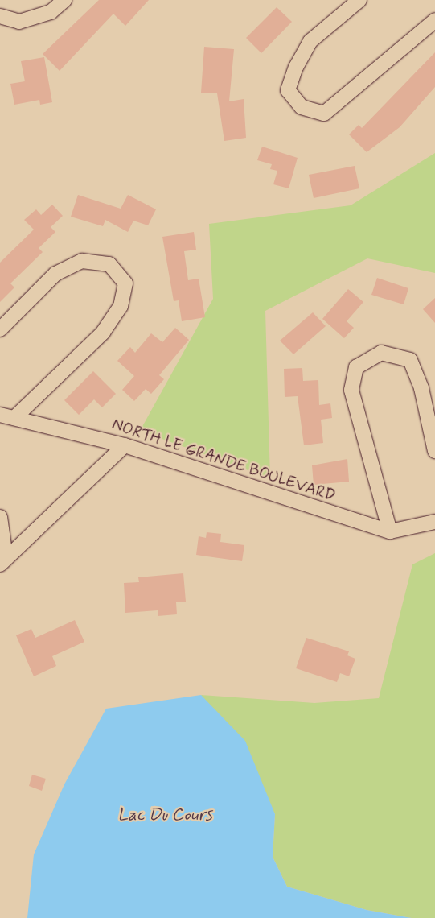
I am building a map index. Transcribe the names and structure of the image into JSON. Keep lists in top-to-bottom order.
{
  "streets": {
    "street": ["NORTH LE GRANDE BOULEVARD"]
  },
  "water": ["Lac Du Cours"]
}
